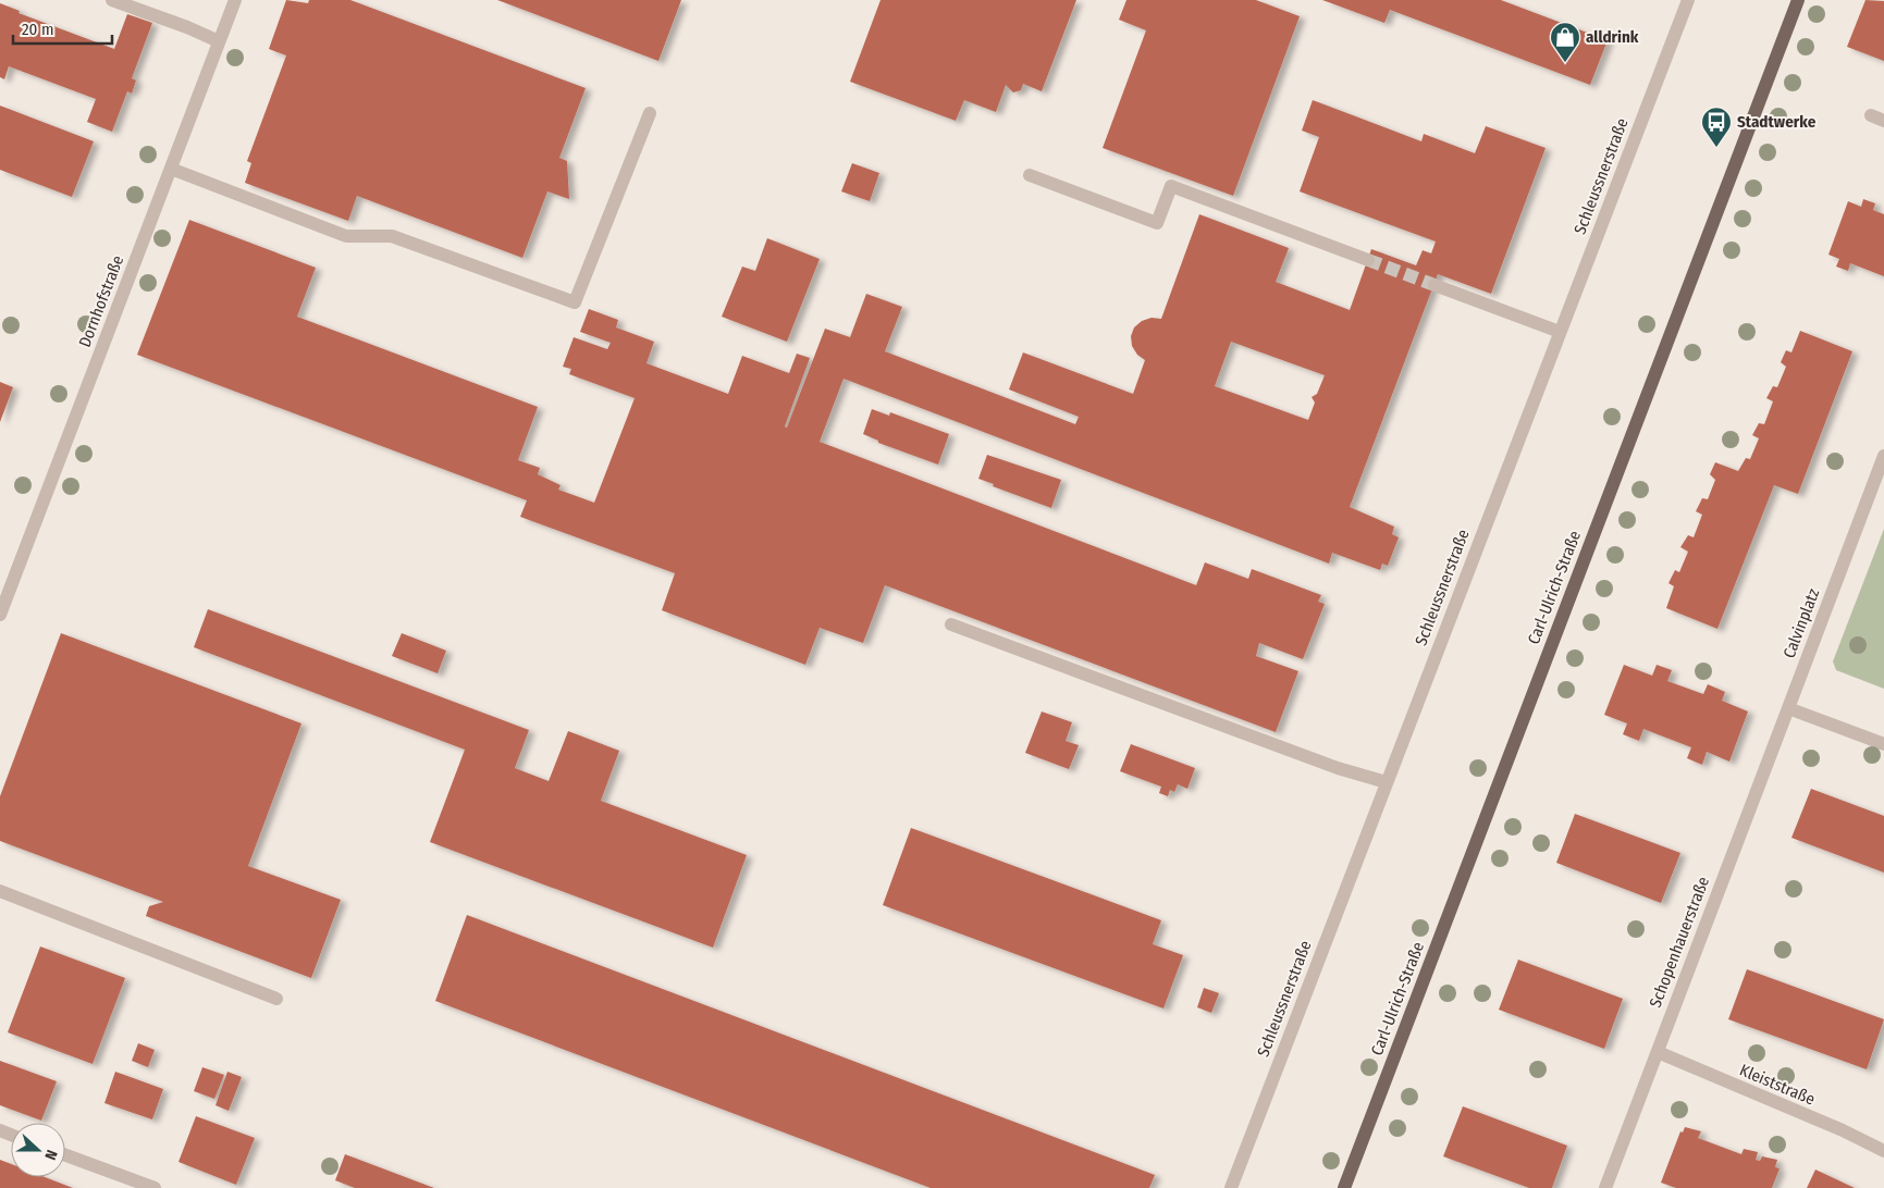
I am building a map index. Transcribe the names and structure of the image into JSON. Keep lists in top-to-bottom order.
{
  "streets": {
    "main road": ["Carl-Ulrich-Straße"],
    "street": [
      "Schleussnerstraße",
      "Dornhofstraße",
      "Calvinplatz",
      "Schopenhauerstraße",
      "Kleiststraße"
    ]
  },
  "crossings": [
    ["Calvinplatz", "Schopenhauerstraße"],
    ["Schopenhauerstraße", "Kleiststraße"]
  ],
  "places": {
    "shop": ["alldrink"],
    "bus stop": ["Stadtwerke"]
  },
  "scale_bar": "20 m",
  "north": "right"
}
